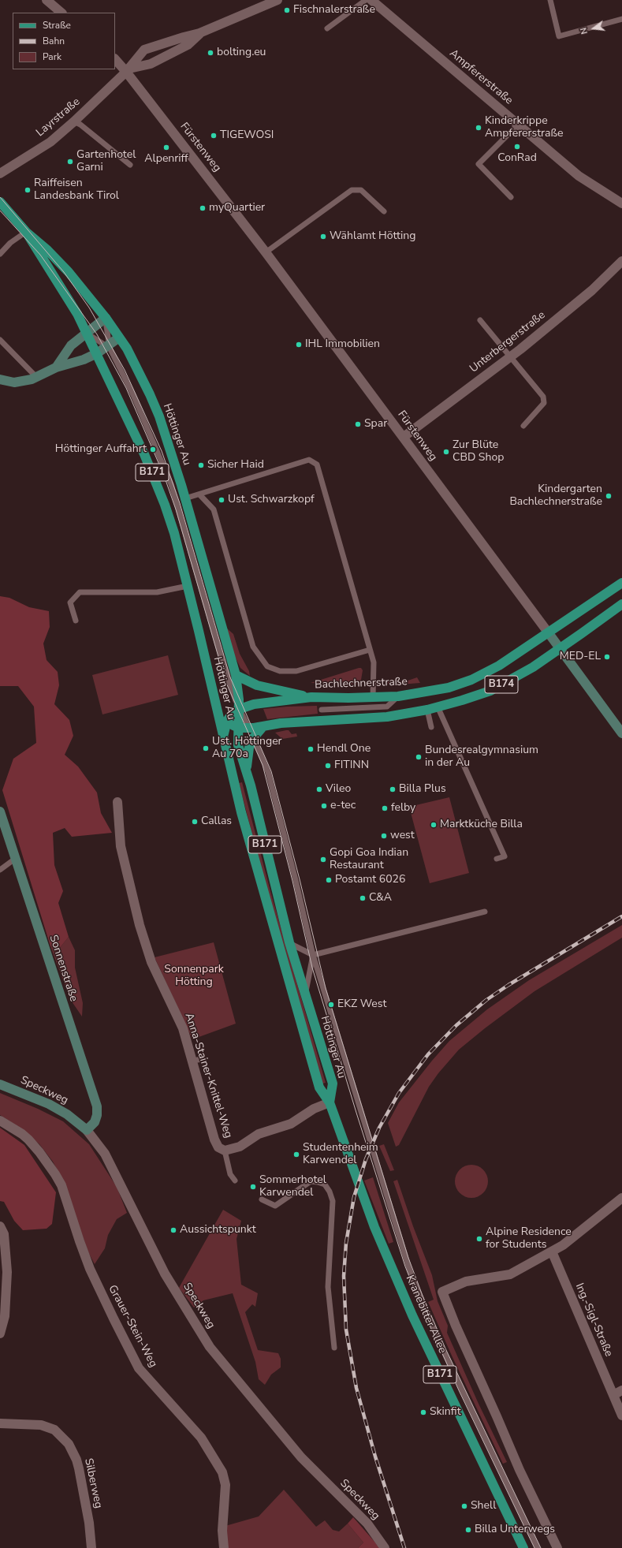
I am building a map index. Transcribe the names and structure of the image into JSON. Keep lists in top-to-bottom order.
{
  "streets": {
    "main road": [
      "Höttinger Au",
      "B171",
      "Bachlechnerstraße",
      "B174",
      "Kranebitter Allee"
    ],
    "street": [
      "Ampfererstraße",
      "Layrstraße",
      "Fürstenweg",
      "Unterbergerstraße",
      "Sonnenstraße",
      "Anna-Stainer-Knittel-Weg",
      "Speckweg",
      "Ing.-Sigl-Straße",
      "Grauer-Stein-Weg",
      "Silberweg"
    ]
  },
  "crossings": [
    ["Layrstraße", "Fürstenweg"],
    ["Fürstenweg", "Unterbergerstraße"],
    ["Fürstenweg", "Bachlechnerstraße"],
    ["Höttinger Au", "Bachlechnerstraße"],
    ["Höttinger Au", "B174"],
    ["Höttinger Au", "Anna-Stainer-Knittel-Weg"],
    ["Höttinger Au", "Kranebitter Allee"],
    ["Sonnenstraße", "Speckweg"],
    ["Anna-Stainer-Knittel-Weg", "Kranebitter Allee"],
    ["Kranebitter Allee", "Ing.-Sigl-Straße"]
  ],
  "parks": ["Sonnenpark Hötting"],
  "places": [
    "Fischnalerstraße",
    "bolting.eu",
    "Kinderkrippe Ampfererstraße",
    "TIGEWOSI",
    "ConRad",
    "Alpenriff",
    "Gartenhotel Garni",
    "Raiffeisen Landesbank Tirol",
    "myQuartier",
    "Wählamt Hötting",
    "IHL Immobilien",
    "Spar",
    "Höttinger Auffahrt",
    "Zur Blüte CBD Shop",
    "Sicher Haid",
    "Kindergarten Bachlechnerstraße",
    "Ust. Schwarzkopf",
    "MED-EL",
    "Ust. Höttinger Au 70a",
    "Hendl One",
    "Bundesrealgymnasium in der Au",
    "FITINN",
    "Vileo",
    "Billa Plus",
    "e-tec",
    "felby",
    "Callas",
    "Marktküche Billa",
    "west",
    "Gopi Goa Indian Restaurant",
    "Postamt 6026",
    "C&A",
    "EKZ West",
    "Studentenheim Karwendel",
    "Sommerhotel Karwendel",
    "Aussichtspunkt",
    "Alpine Residence for Students",
    "Skinfit",
    "Shell",
    "Billa Unterwegs"
  ],
  "legend": ["Straße", "Bahn", "Park"],
  "north": "left"
}
